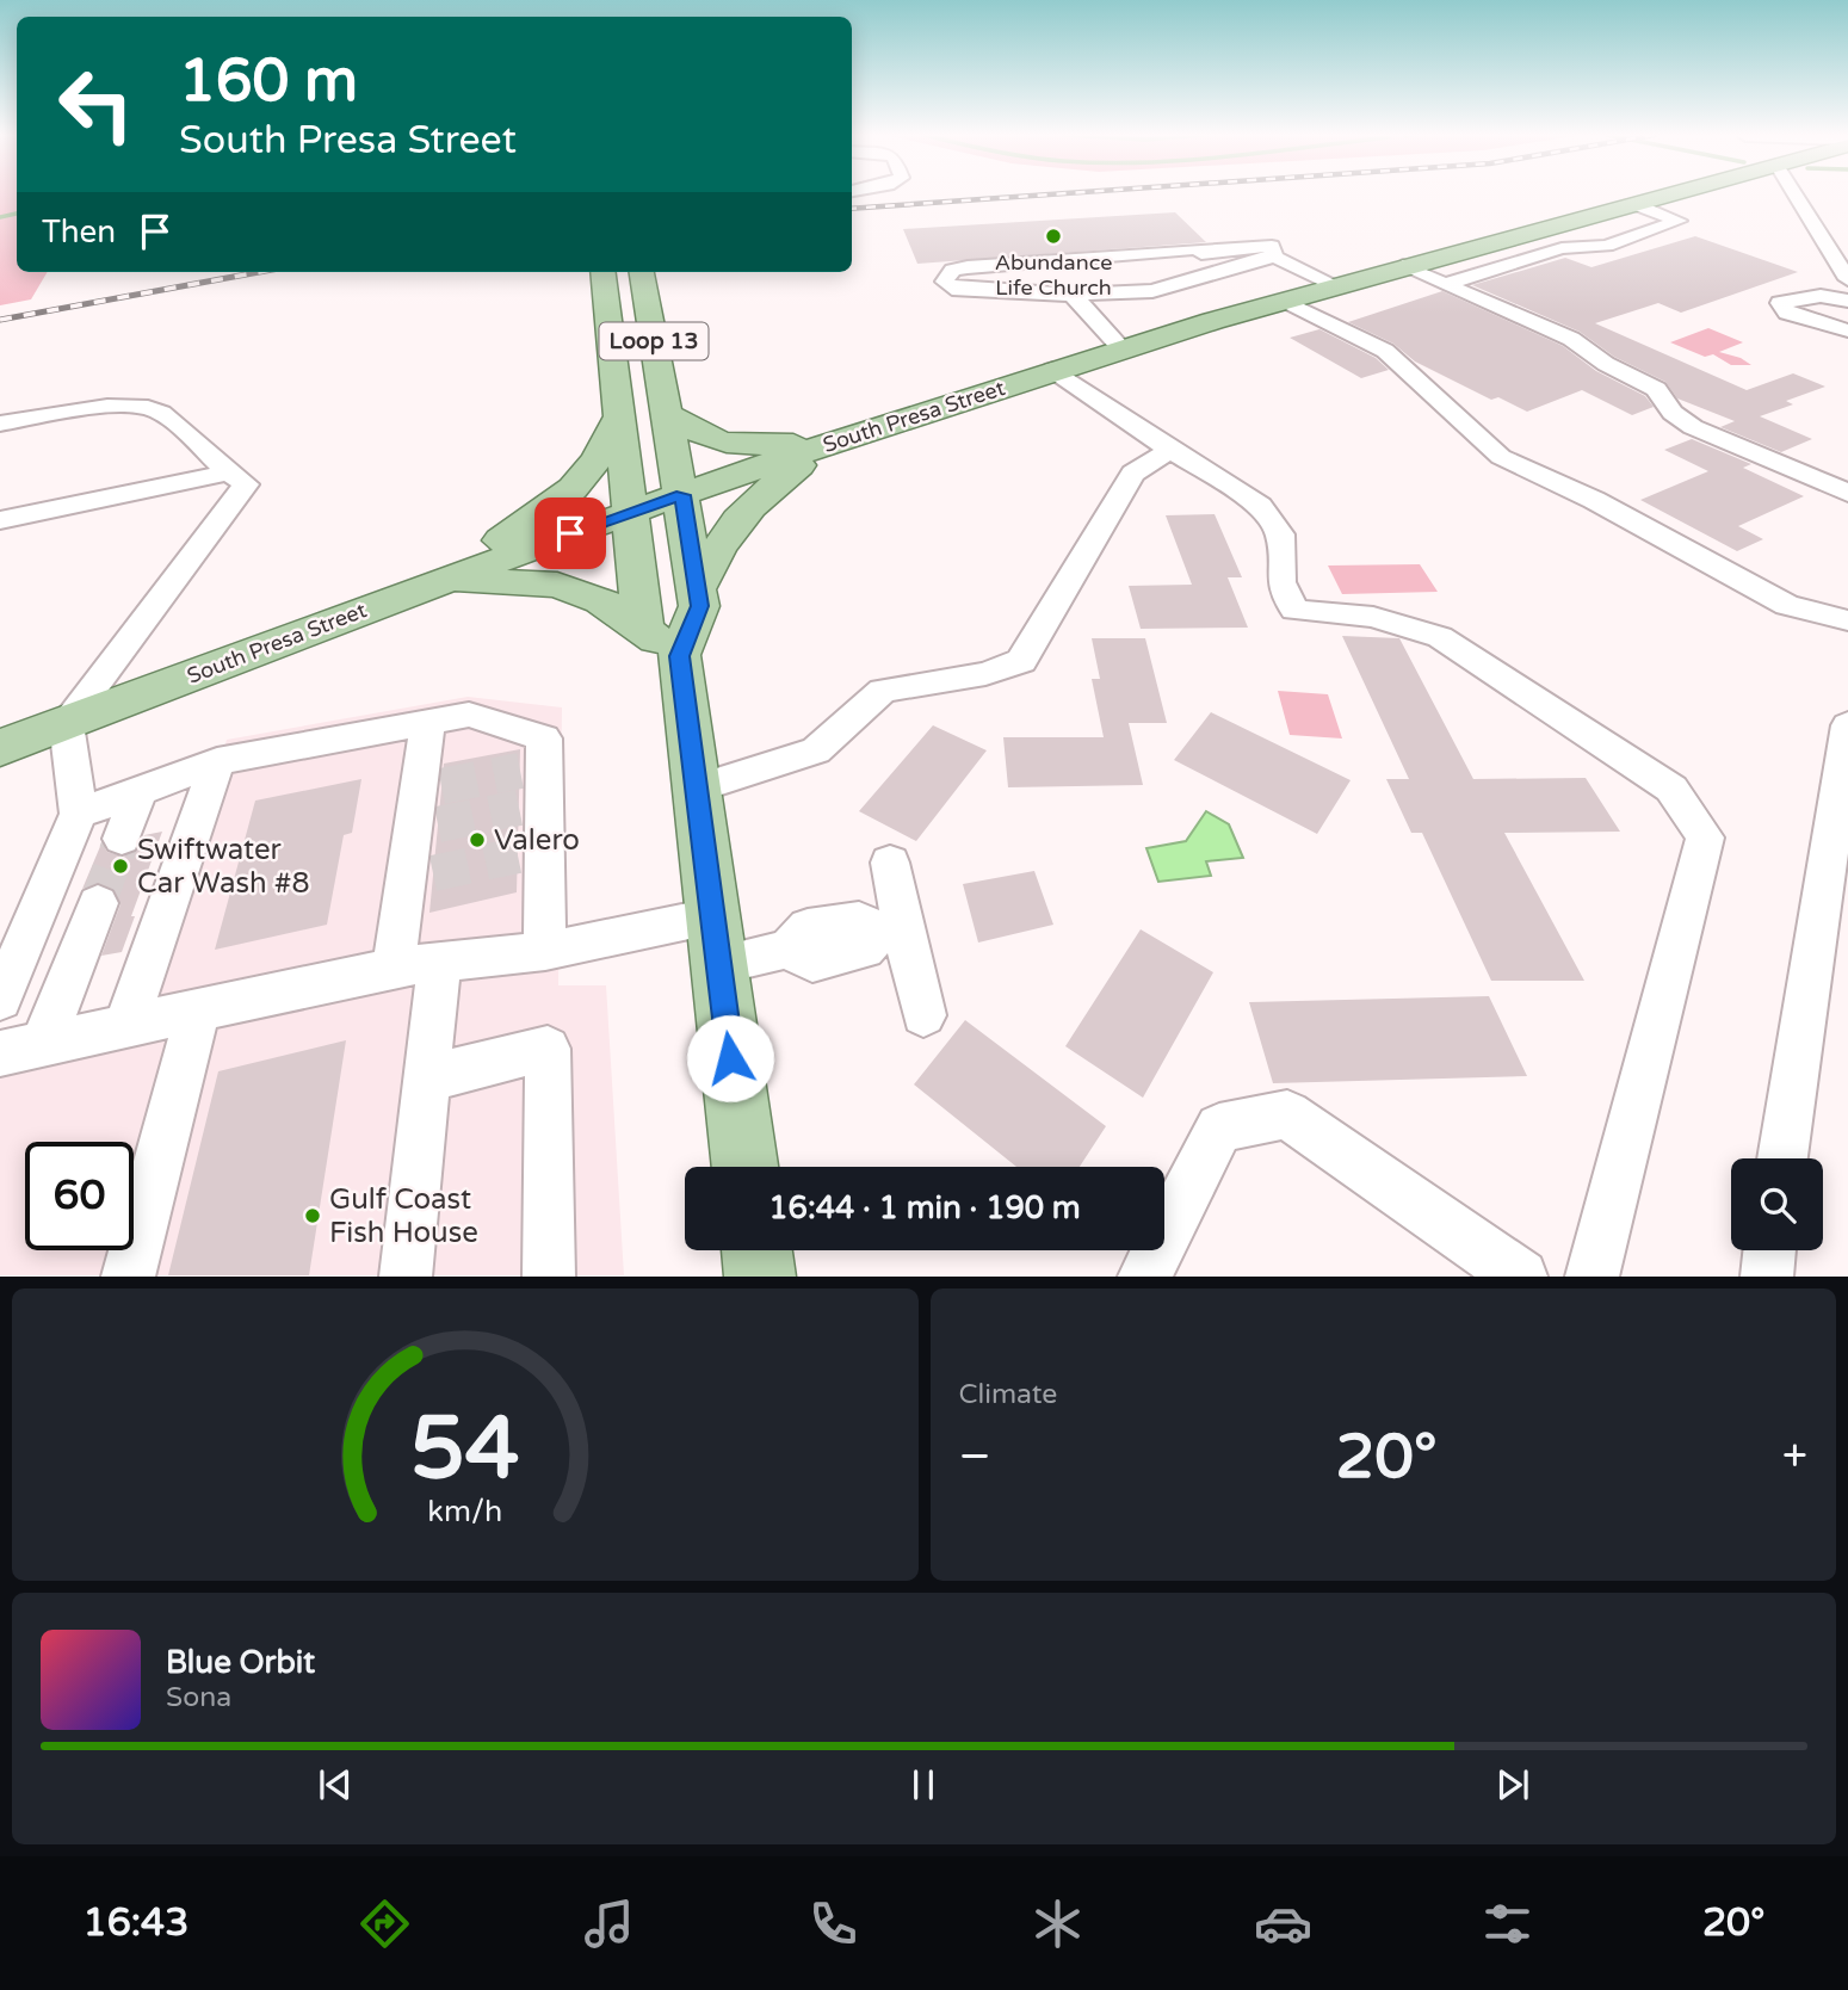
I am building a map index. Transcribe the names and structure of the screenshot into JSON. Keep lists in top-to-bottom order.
{
  "streets": {
    "main road": ["Loop 13", "South Presa Street"]
  },
  "crossings": [
    ["Loop 13", "South Presa Street"]
  ],
  "places": [
    "Abundance Life Church",
    "Valero",
    "Swiftwater Car Wash #8",
    "Gulf Coast Fish House"
  ],
  "page": {
    "turn": ["160 m", "South Presa Street"],
    "then": "Then",
    "limit": "60",
    "trip": "16:44 · 1 min · 190 m",
    "tile": "Climate",
    "heat": ["−", "20°", "+"],
    "song": ["Blue Orbit", "Sona"],
    "tabs": ["16:43", "20°"],
    "gauge": ["54", "km/h"]
  }
}
